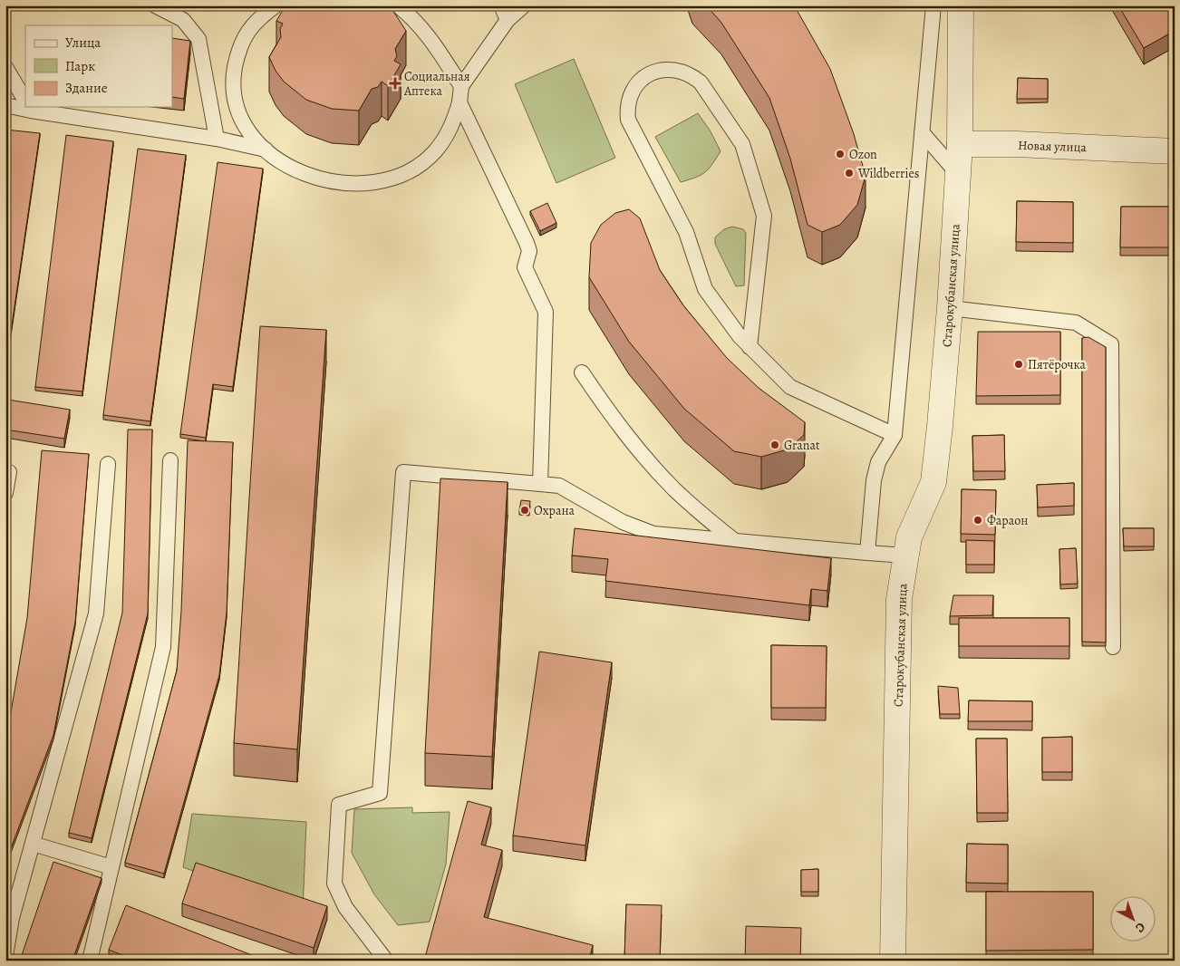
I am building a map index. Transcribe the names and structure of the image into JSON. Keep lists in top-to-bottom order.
{
  "streets": {
    "street": ["Новая улица", "Старокубанская улица"]
  },
  "places": {
    "health": ["Социальная Аптека"],
    "other": [
      "Ozon",
      "Wildberries",
      "Пятёрочка",
      "Granat",
      "Охрана",
      "Фараон"
    ]
  },
  "legend": ["Улица", "Парк", "Здание"],
  "north": "bottom right"
}
